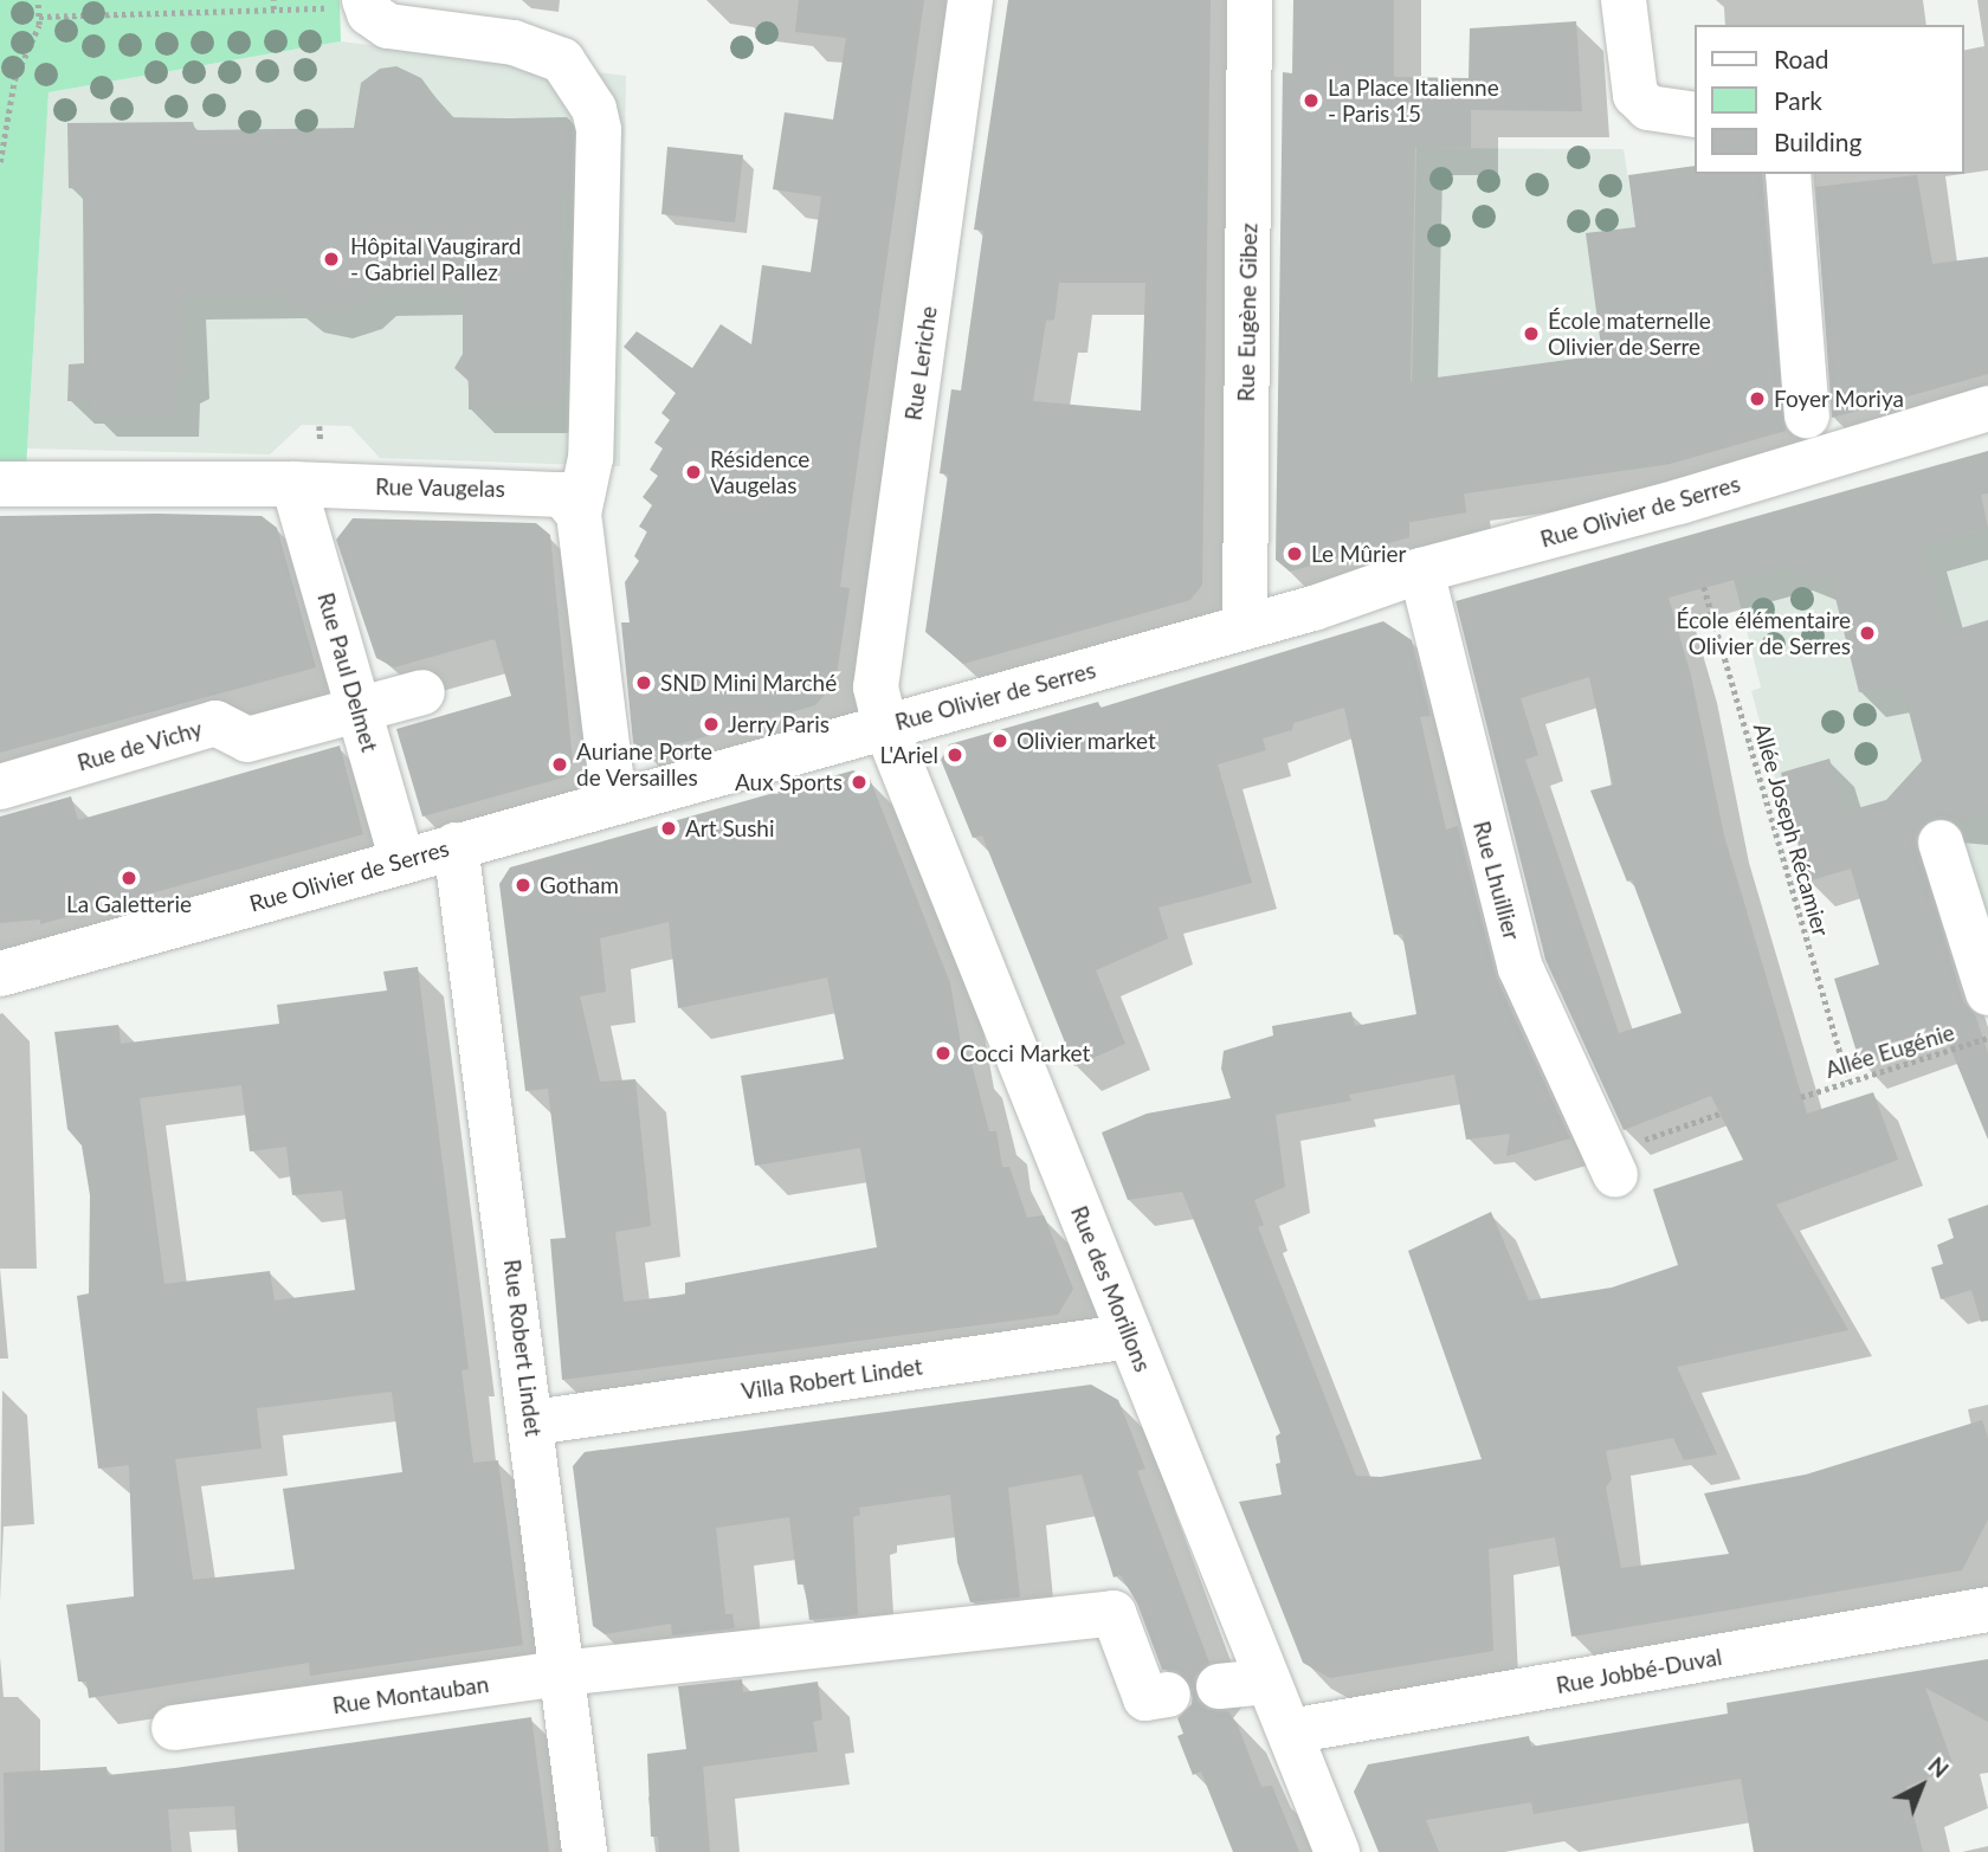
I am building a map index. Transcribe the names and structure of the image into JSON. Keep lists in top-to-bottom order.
{
  "streets": {
    "street": [
      "Rue Eugène Gibez",
      "Rue Leriche",
      "Rue Vaugelas",
      "Rue Olivier de Serres",
      "Rue Paul Delmet",
      "Rue de Vichy",
      "Rue Lhuillier",
      "Rue des Morillons",
      "Rue Robert Lindet",
      "Villa Robert Lindet",
      "Rue Jobbé-Duval",
      "Rue Montauban"
    ],
    "path": ["Allée Joseph Récamier", "Allée Eugénie"]
  },
  "crossings": [
    ["Rue Eugène Gibez", "Rue Olivier de Serres"],
    ["Rue Leriche", "Rue Olivier de Serres"],
    ["Rue Leriche", "Rue des Morillons"],
    ["Rue Vaugelas", "Rue Paul Delmet"],
    ["Rue Olivier de Serres", "Rue Paul Delmet"],
    ["Rue Olivier de Serres", "Rue Lhuillier"],
    ["Rue Olivier de Serres", "Rue des Morillons"],
    ["Rue Olivier de Serres", "Rue Robert Lindet"],
    ["Rue Paul Delmet", "Rue de Vichy"],
    ["Allée Joseph Récamier", "Allée Eugénie"],
    ["Rue des Morillons", "Villa Robert Lindet"],
    ["Rue des Morillons", "Rue Jobbé-Duval"],
    ["Rue Robert Lindet", "Villa Robert Lindet"],
    ["Rue Robert Lindet", "Rue Montauban"]
  ],
  "places": [
    "La Place Italienne - Paris 15",
    "Hôpital Vaugirard - Gabriel Pallez",
    "École maternelle Olivier de Serre",
    "Foyer Moriya",
    "Résidence Vaugelas",
    "Le Mûrier",
    "École élémentaire Olivier de Serres",
    "SND Mini Marché",
    "Jerry Paris",
    "Olivier market",
    "L'Ariel",
    "Auriane Porte de Versailles",
    "Aux Sports",
    "Art Sushi",
    "La Galetterie",
    "Gotham",
    "Cocci Market"
  ],
  "legend": ["Road", "Park", "Building"],
  "north": "top right"
}
